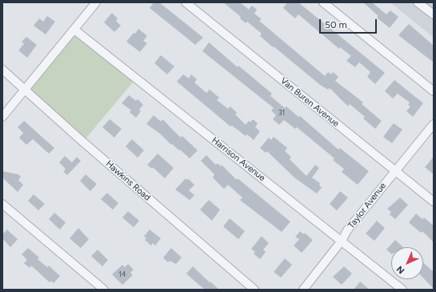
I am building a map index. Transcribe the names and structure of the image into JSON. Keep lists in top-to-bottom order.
{
  "streets": {
    "street": [
      "Van Buren Avenue",
      "Harrison Avenue",
      "Hawkins Road",
      "Taylor Avenue"
    ]
  },
  "crossings": [
    ["Van Buren Avenue", "Taylor Avenue"],
    ["Harrison Avenue", "Taylor Avenue"]
  ],
  "house_numbers": ["31", "14"],
  "scale_bar": "50 m",
  "north": "bottom left"
}
